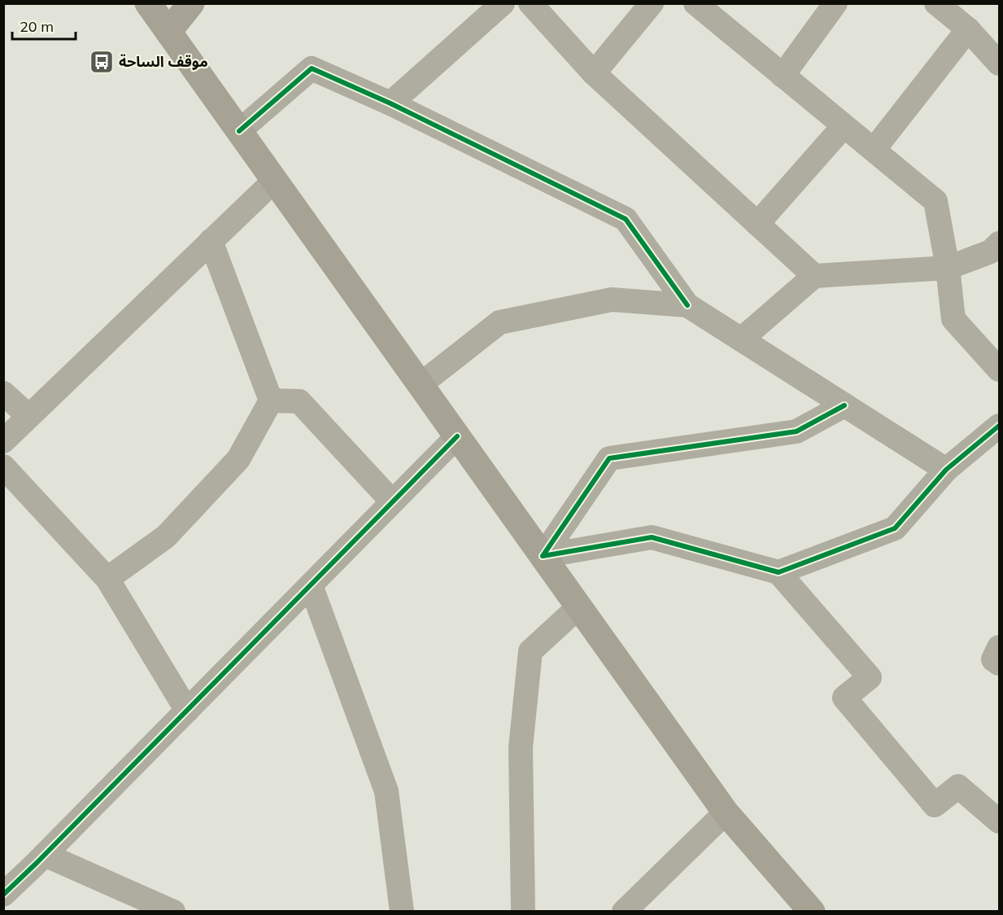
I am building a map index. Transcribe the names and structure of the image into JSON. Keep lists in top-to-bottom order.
{
  "places": {
    "bus stop": ["موقف الساحة"]
  },
  "scale_bar": "20 m"
}
